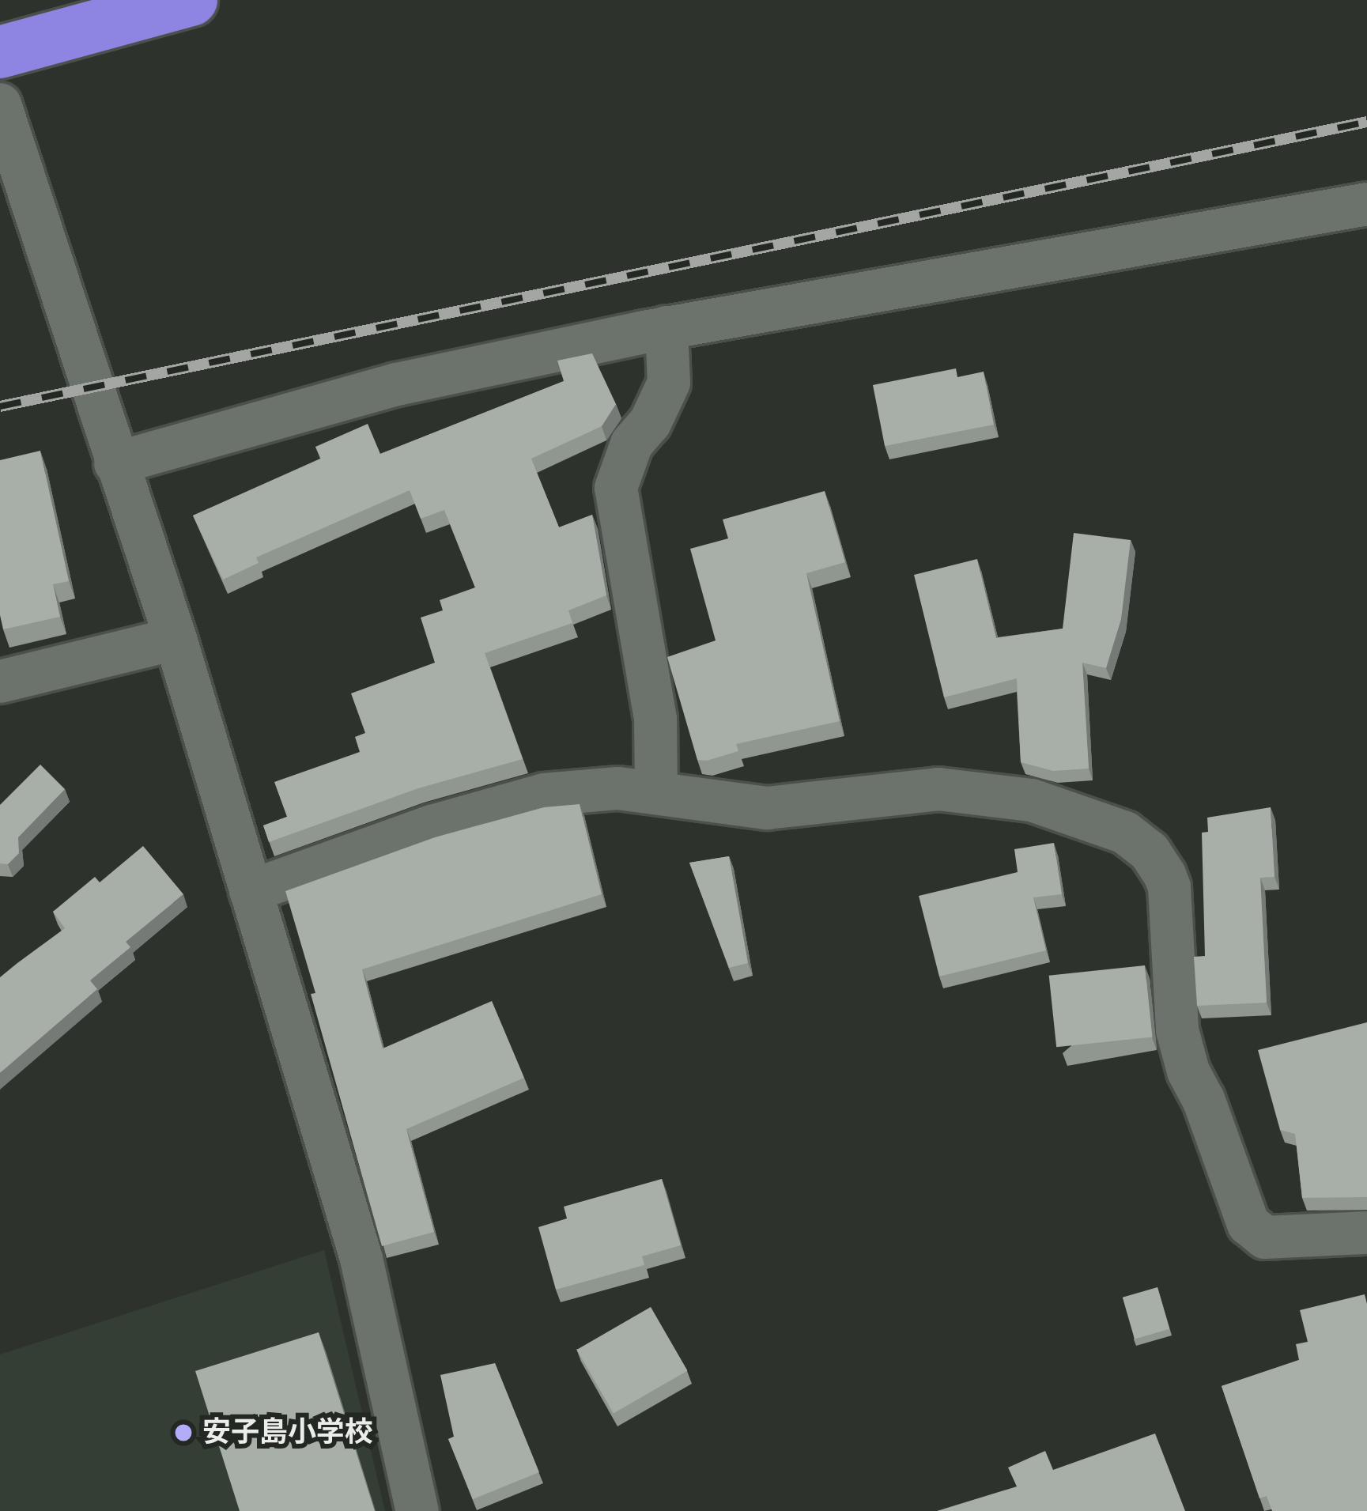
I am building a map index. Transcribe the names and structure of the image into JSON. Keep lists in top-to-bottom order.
{
  "places": ["安子島小学校"]
}
